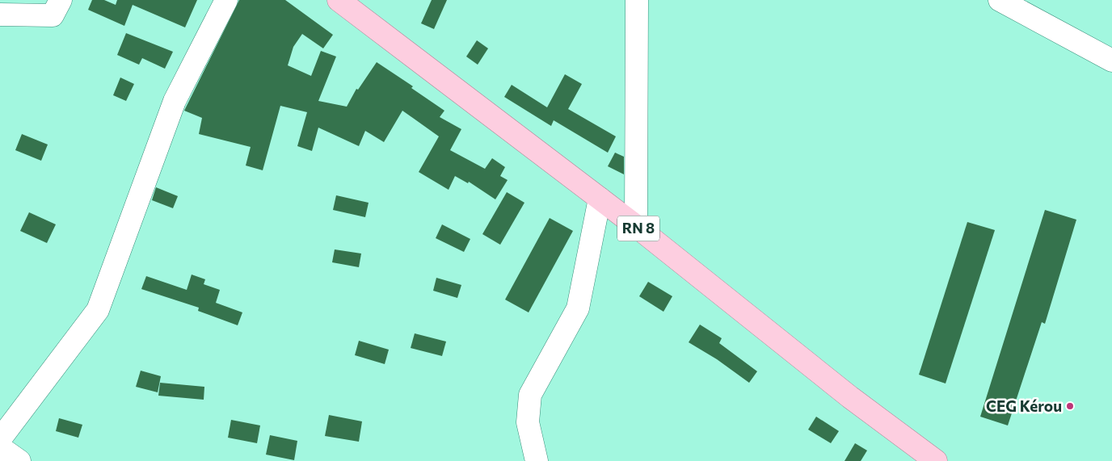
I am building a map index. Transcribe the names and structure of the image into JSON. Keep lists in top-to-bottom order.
{
  "streets": {
    "main road": ["RN 8"]
  },
  "places": ["CEG Kérou"]
}
